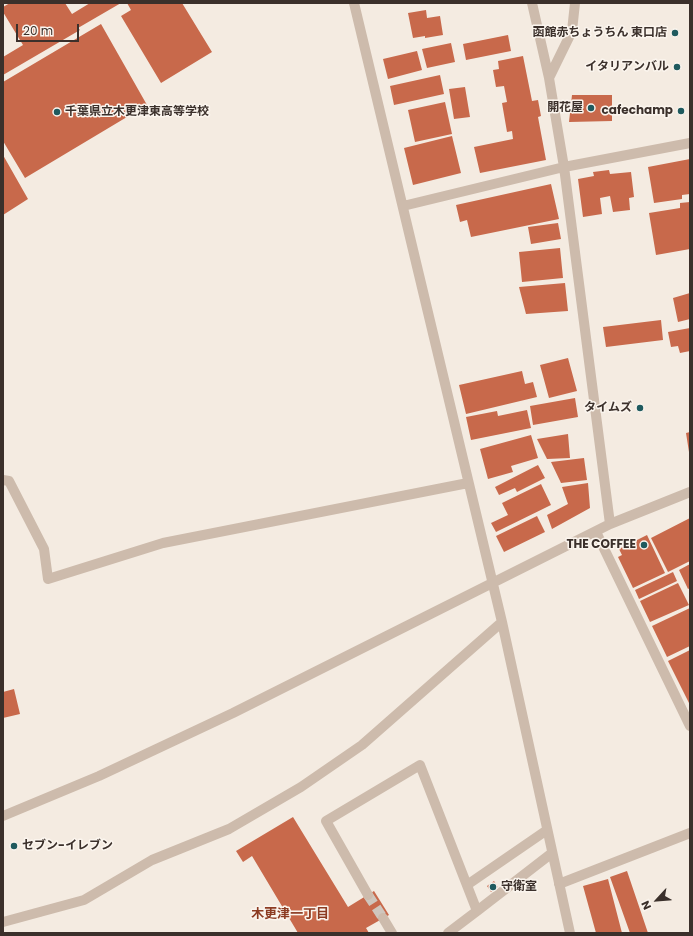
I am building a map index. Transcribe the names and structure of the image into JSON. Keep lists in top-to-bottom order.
{
  "districts": ["木更津一丁目"],
  "places": [
    "函館赤ちょうちん 東口店",
    "イタリアンバル",
    "開花屋",
    "cafechamp",
    "千葉県立木更津東高等学校",
    "タイムズ",
    "THE COFFEE",
    "セブン-イレブン",
    "守衛室"
  ],
  "scale_bar": "20 m",
  "north": "bottom left"
}
